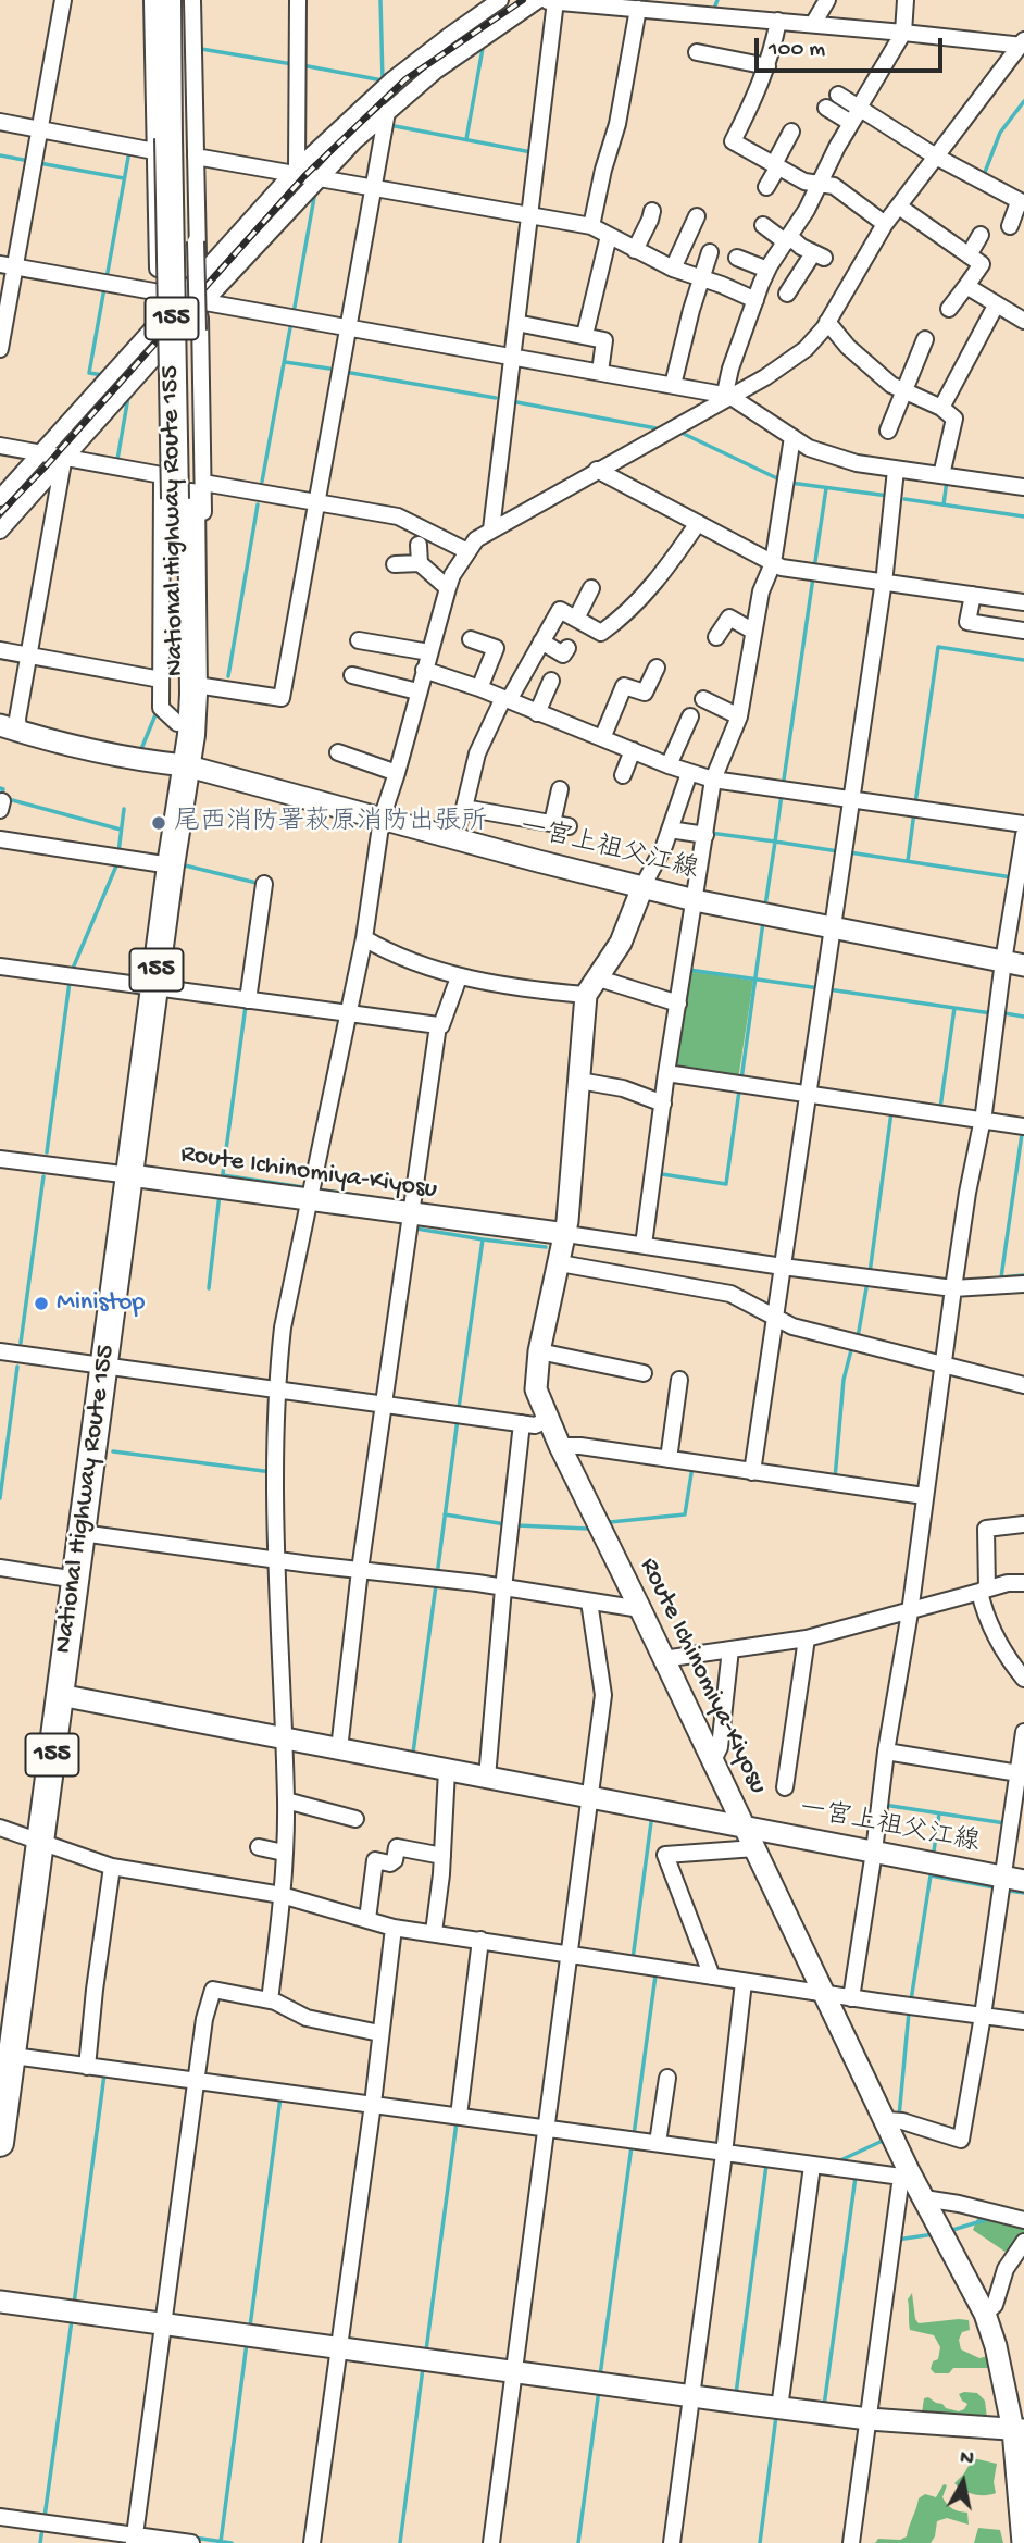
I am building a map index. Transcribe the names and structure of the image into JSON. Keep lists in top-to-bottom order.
{
  "streets": {
    "highway": ["155", "National Highway Route 155"],
    "main road": ["一宮上祖父江線", "Route Ichinomiya-Kiyosu"]
  },
  "crossings": [
    ["National Highway Route 155", "一宮上祖父江線"],
    ["National Highway Route 155", "Route Ichinomiya-Kiyosu"],
    ["一宮上祖父江線", "Route Ichinomiya-Kiyosu"]
  ],
  "places": ["尾西消防署萩原消防出張所", "Ministop"],
  "scale_bar": "100 m",
  "north": "top"
}
